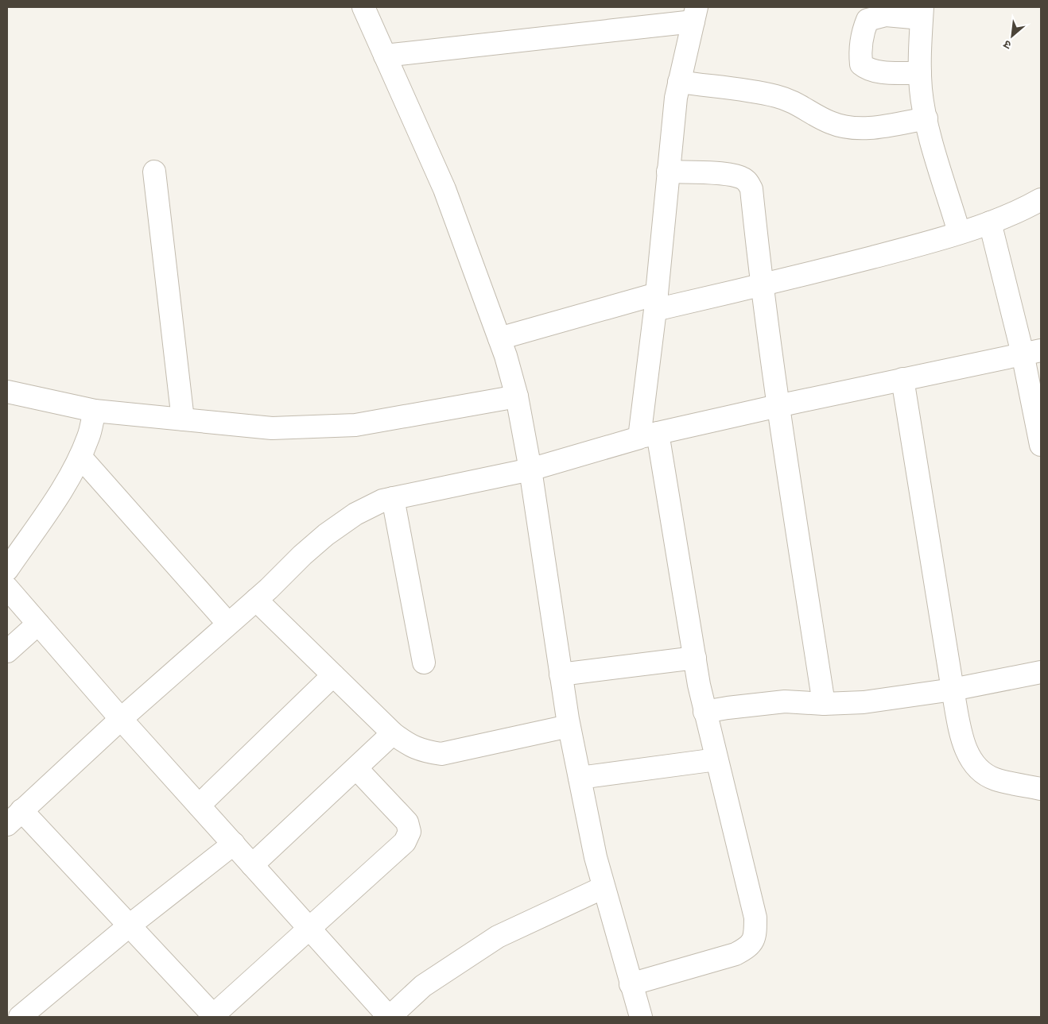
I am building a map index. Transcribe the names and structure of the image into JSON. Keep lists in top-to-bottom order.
{
  "north": "bottom left"
}
